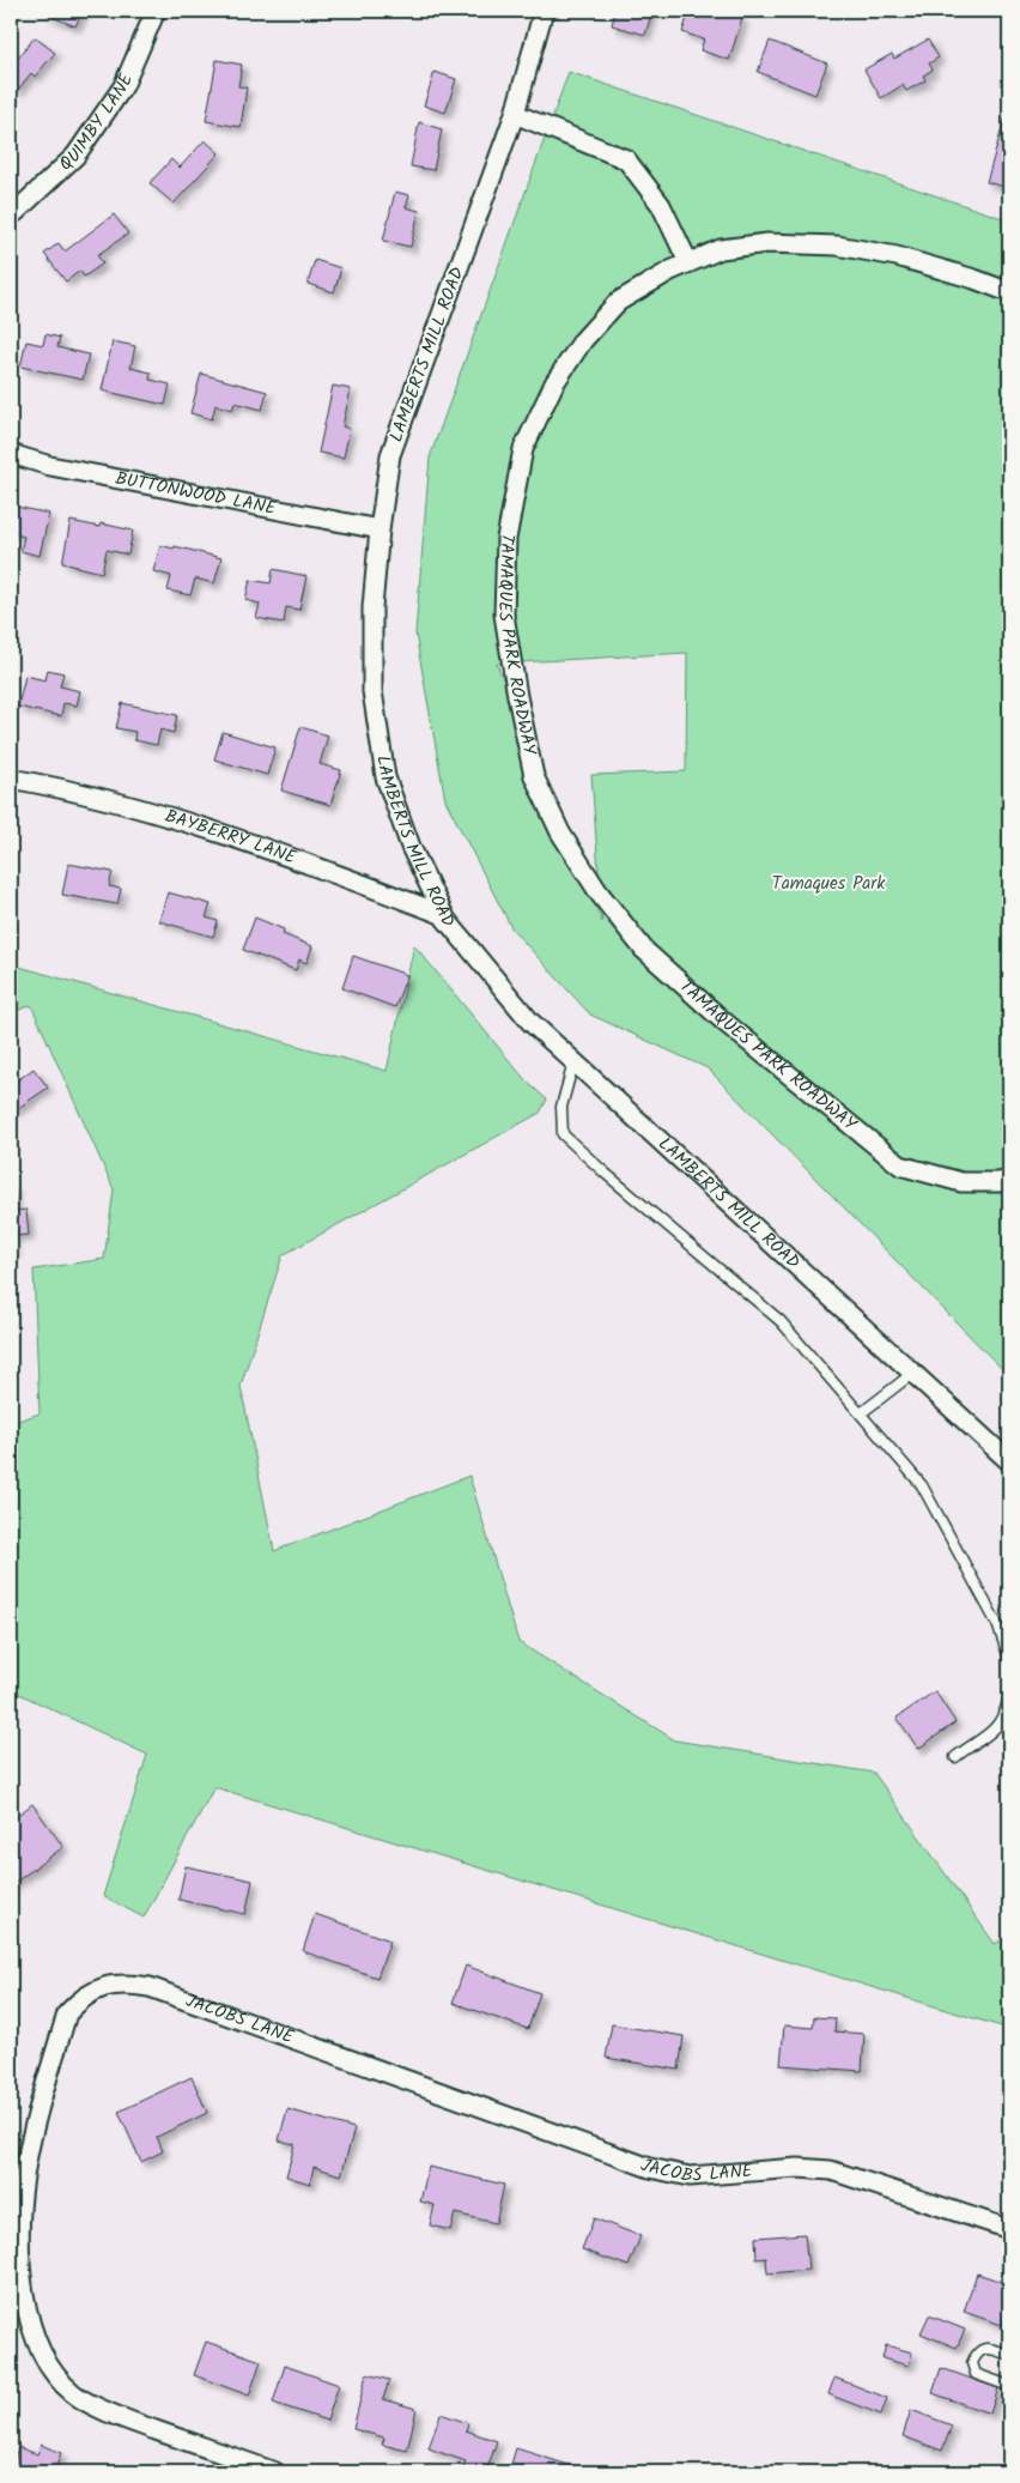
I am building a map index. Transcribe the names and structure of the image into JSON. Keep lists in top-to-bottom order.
{
  "streets": {
    "street": [
      "QUIMBY LANE",
      "LAMBERTS MILL ROAD",
      "BUTTONWOOD LANE",
      "TAMAQUES PARK ROADWAY",
      "BAYBERRY LANE",
      "JACOBS LANE"
    ]
  },
  "crossings": [
    ["LAMBERTS MILL ROAD", "BUTTONWOOD LANE"],
    ["LAMBERTS MILL ROAD", "BAYBERRY LANE"]
  ],
  "parks": ["Tamaques Park"]
}
